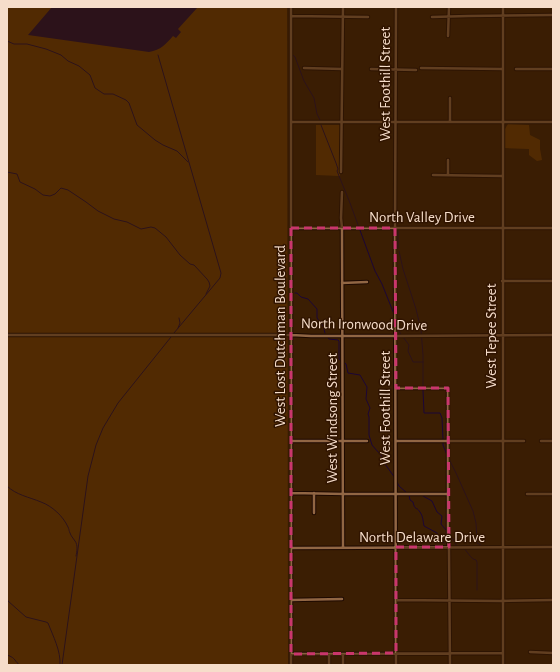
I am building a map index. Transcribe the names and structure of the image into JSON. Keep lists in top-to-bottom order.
{
  "streets": {
    "street": [
      "West Foothill Street",
      "North Valley Drive",
      "North Ironwood Drive",
      "West Lost Dutchman Boulevard",
      "West Tepee Street",
      "West Windsong Street",
      "North Delaware Drive"
    ]
  },
  "crossings": [
    ["West Foothill Street", "North Valley Drive"],
    ["West Foothill Street", "North Ironwood Drive"],
    ["West Foothill Street", "North Delaware Drive"],
    ["North Valley Drive", "West Lost Dutchman Boulevard"],
    ["North Valley Drive", "West Tepee Street"],
    ["North Valley Drive", "West Windsong Street"],
    ["North Ironwood Drive", "West Lost Dutchman Boulevard"],
    ["North Ironwood Drive", "West Tepee Street"],
    ["North Ironwood Drive", "West Windsong Street"],
    ["West Lost Dutchman Boulevard", "North Delaware Drive"],
    ["West Tepee Street", "North Delaware Drive"],
    ["West Windsong Street", "North Delaware Drive"]
  ]
}
